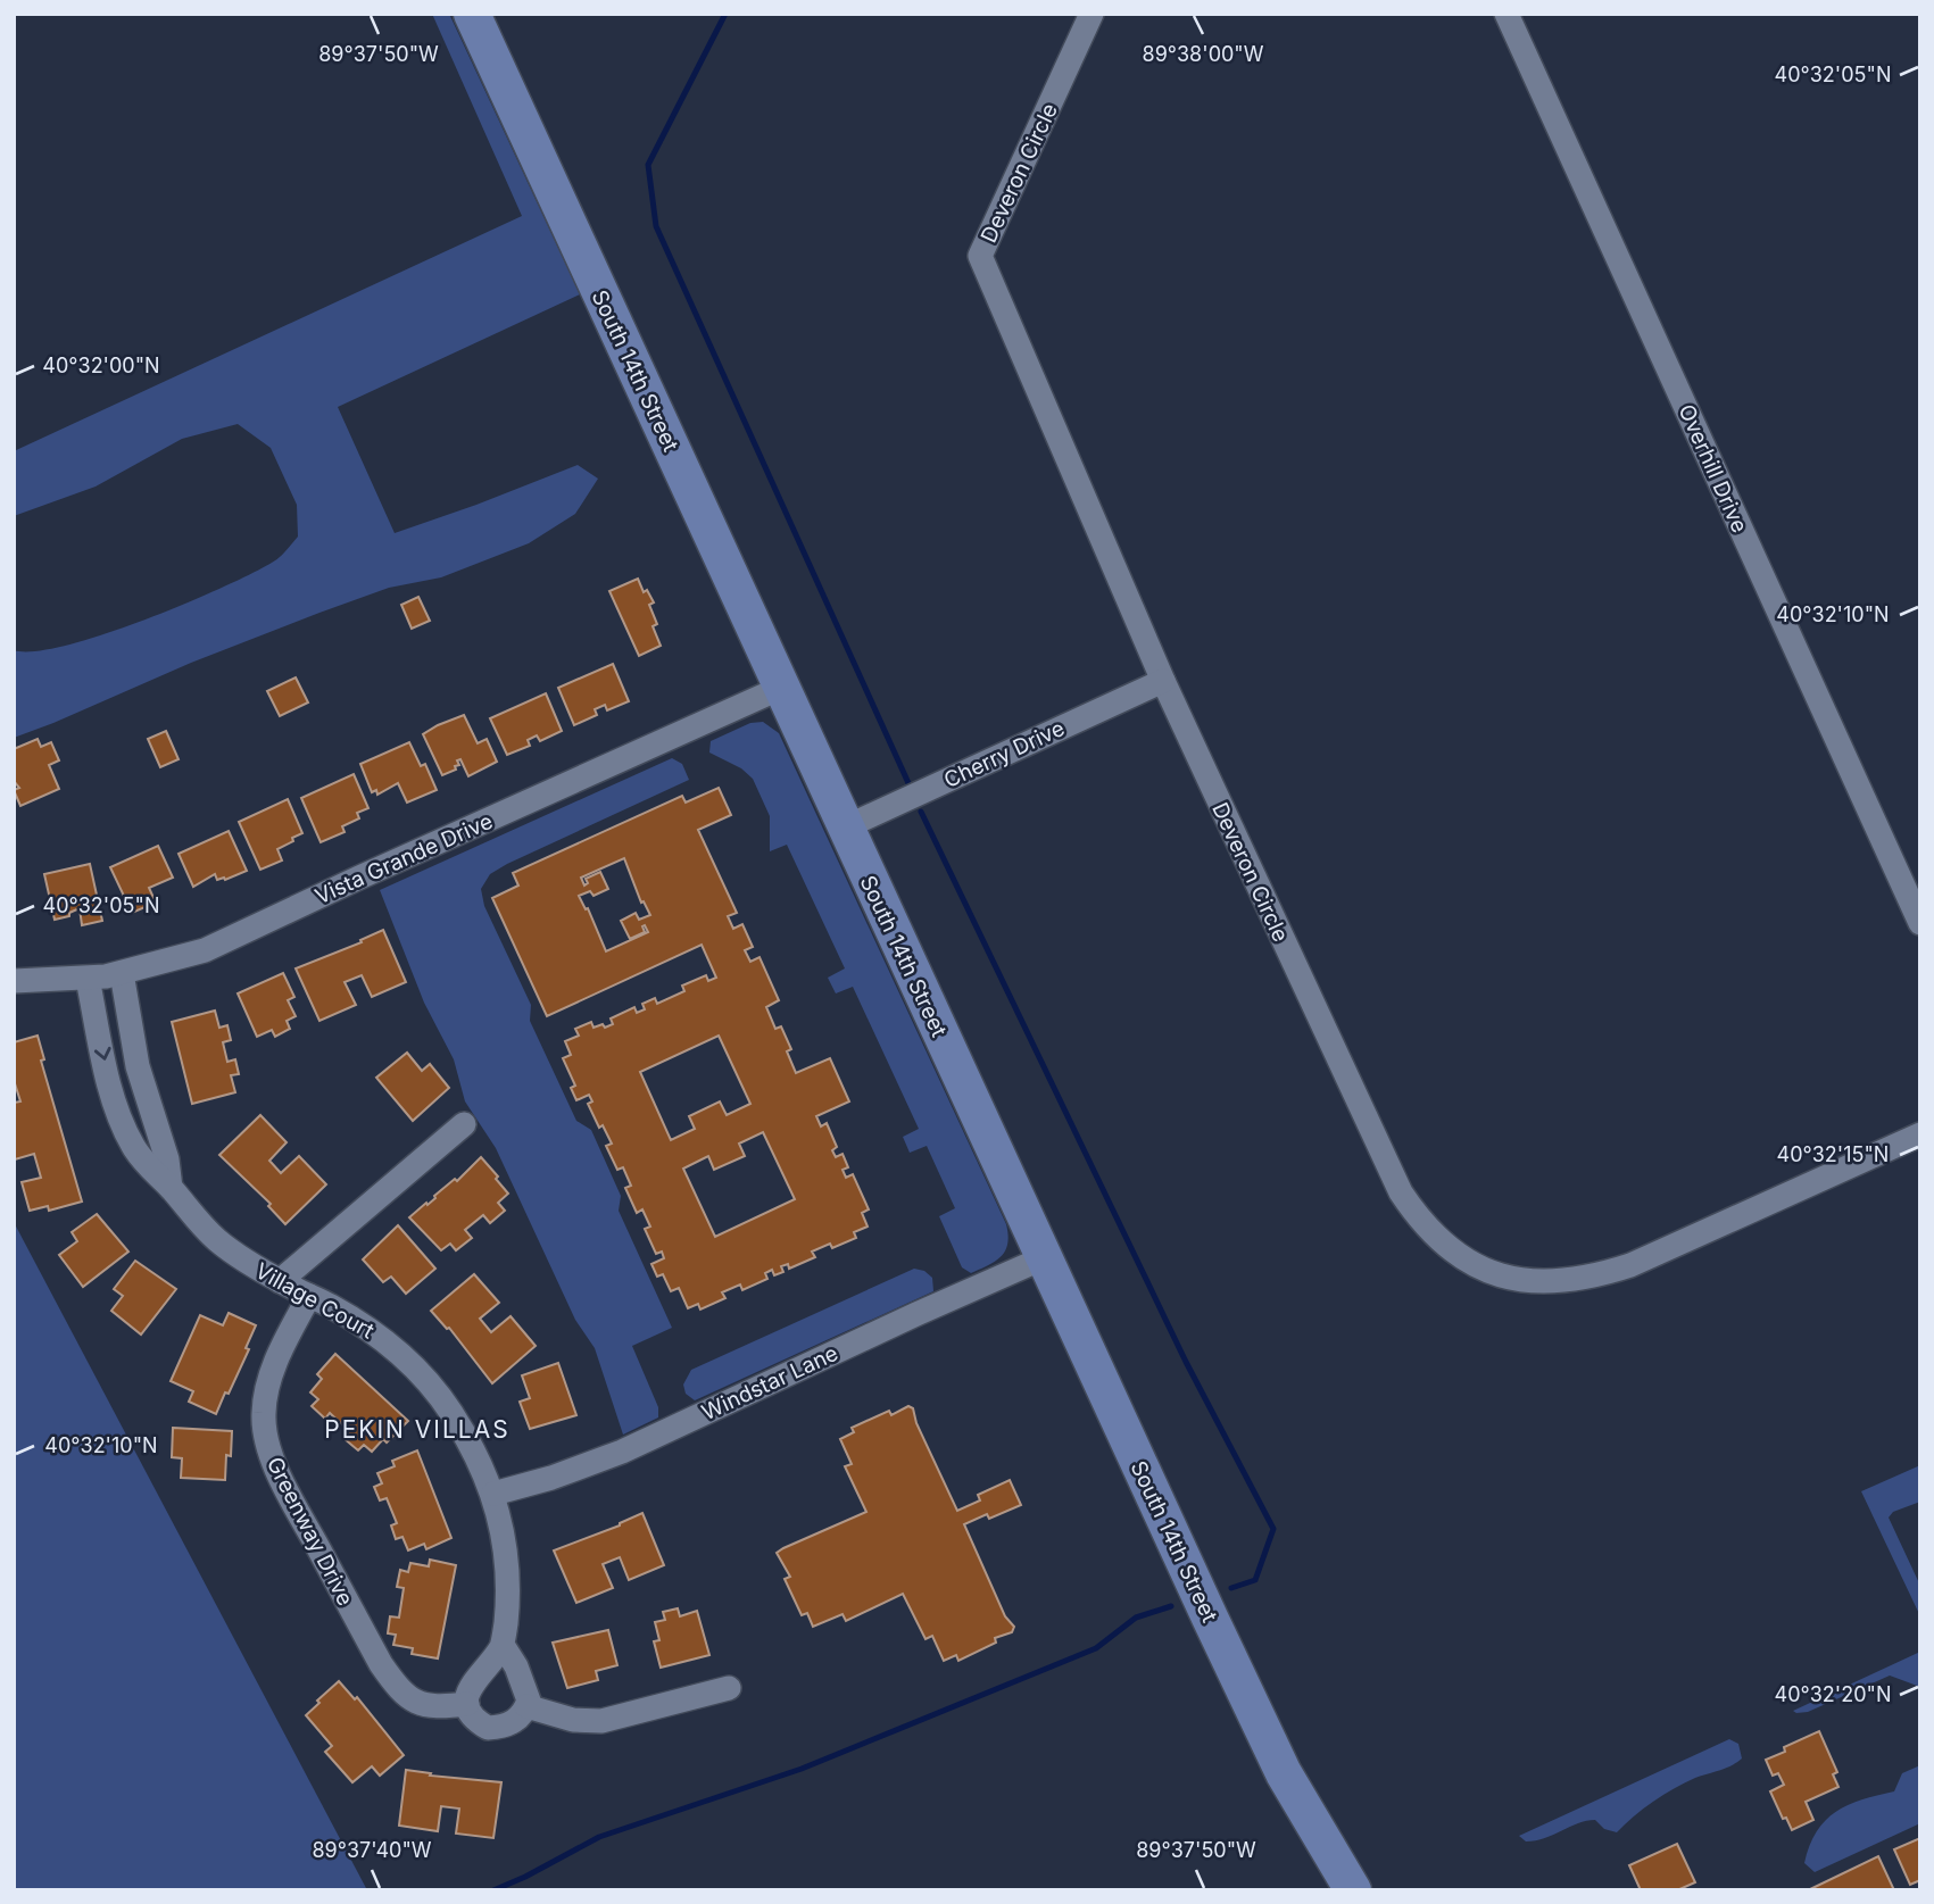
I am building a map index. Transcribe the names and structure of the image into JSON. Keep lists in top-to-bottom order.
{
  "streets": {
    "main road": ["South 14th Street"],
    "street": [
      "Deveron Circle",
      "Overhill Drive",
      "Cherry Drive",
      "Vista Grande Drive",
      "Village Court",
      "Windstar Lane",
      "Greenway Drive"
    ]
  },
  "crossings": [
    ["Deveron Circle", "Cherry Drive"],
    ["South 14th Street", "Cherry Drive"],
    ["South 14th Street", "Vista Grande Drive"],
    ["South 14th Street", "Windstar Lane"],
    ["Vista Grande Drive", "Village Court"],
    ["Village Court", "Windstar Lane"],
    ["Village Court", "Greenway Drive"]
  ],
  "districts": ["PEKIN VILLAS"],
  "coordinates": [
    "89°37'50\"W",
    "89°38'00\"W",
    "40°32'05\"N",
    "40°32'00\"N",
    "40°32'10\"N",
    "40°32'15\"N",
    "40°32'20\"N",
    "89°37'40\"W"
  ]
}
